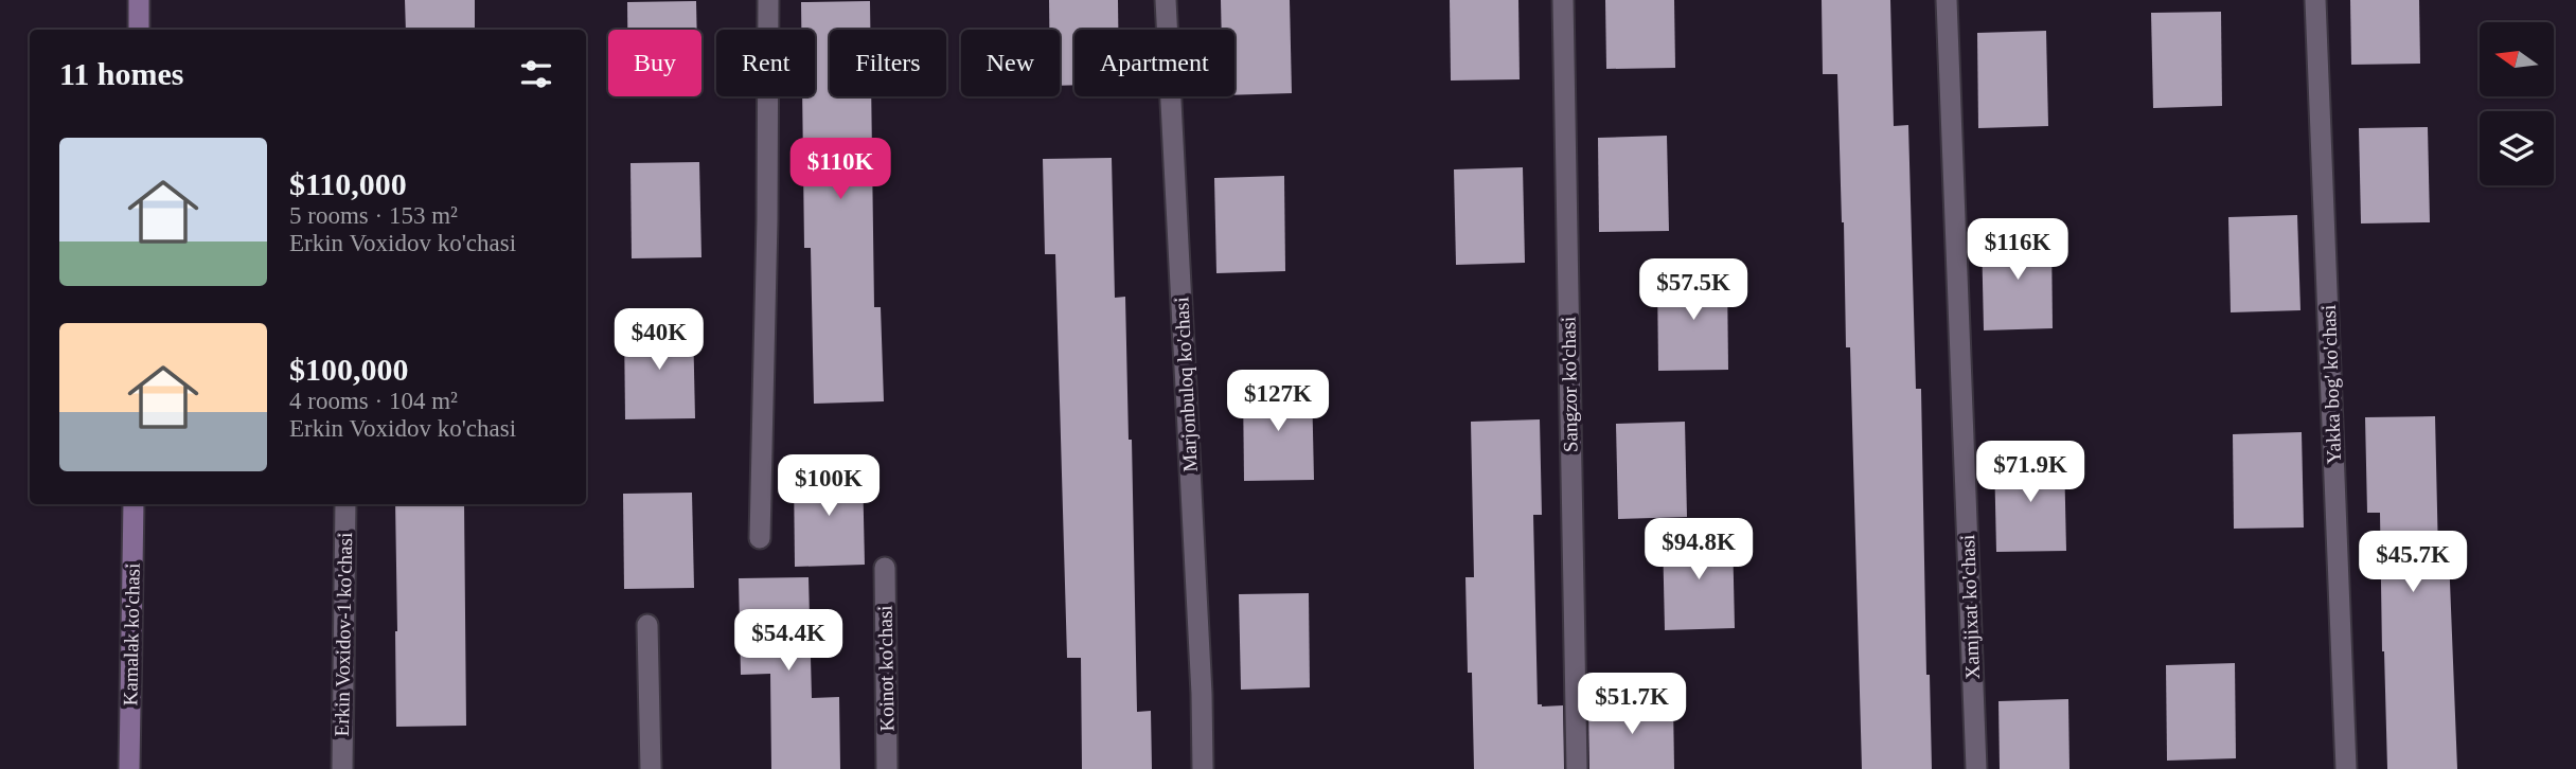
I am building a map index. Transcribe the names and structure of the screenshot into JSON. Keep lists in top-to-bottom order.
{
  "streets": {
    "main road": ["Kamalak ko'chasi"],
    "street": [
      "Marjonbuloq ko'chasi",
      "Sangzor ko'chasi",
      "Yakka bog' ko'chasi",
      "Xamjixat ko'chasi",
      "Erkin Voxidov-1 ko'chasi",
      "Koinot ko'chasi"
    ]
  },
  "north": "left",
  "page": {
    "chip": [
      "Buy",
      "Rent",
      "Filters",
      "New",
      "Apartment"
    ],
    "heading": "11 homes",
    "list": [
      {
        "name": "$110,000",
        "note": "5 rooms · 153 m² · Erkin Voxidov ko'chasi"
      },
      {
        "name": "$100,000",
        "note": "4 rooms · 104 m² · Erkin Voxidov ko'chasi"
      }
    ],
    "price": [
      "$110K",
      "$116K",
      "$57.5K",
      "$40K",
      "$127K",
      "$71.9K",
      "$100K",
      "$94.8K",
      "$45.7K",
      "$54.4K",
      "$51.7K"
    ]
  }
}
